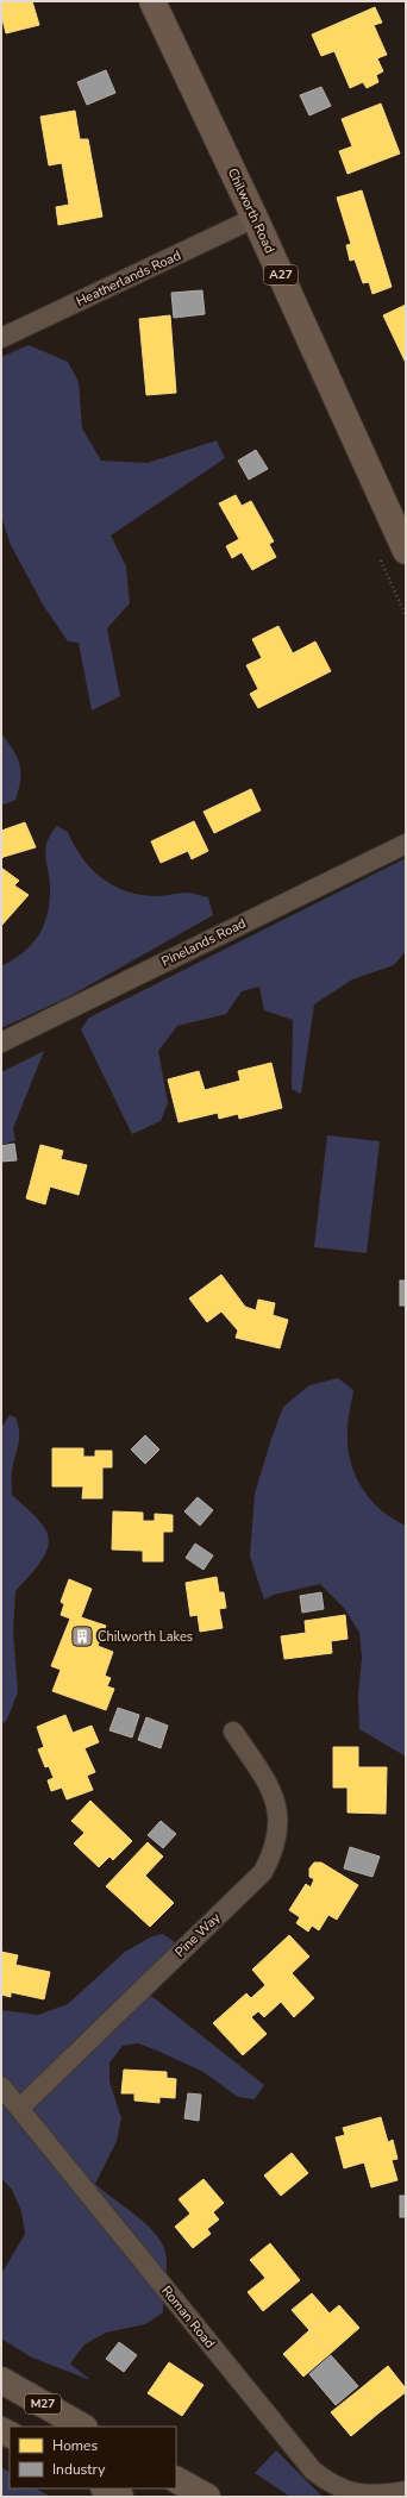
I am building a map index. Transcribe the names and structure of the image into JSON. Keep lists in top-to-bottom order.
{
  "streets": {
    "highway": ["M27"],
    "main road": ["Chilworth Road", "A27"],
    "street": [
      "Heatherlands Road",
      "Pinelands Road",
      "Pine Way",
      "Roman Road"
    ]
  },
  "crossings": [
    ["Chilworth Road", "Heatherlands Road"],
    ["Pine Way", "Roman Road"]
  ],
  "places": {
    "building": ["Chilworth Lakes"]
  },
  "legend": ["Homes", "Industry"]
}
